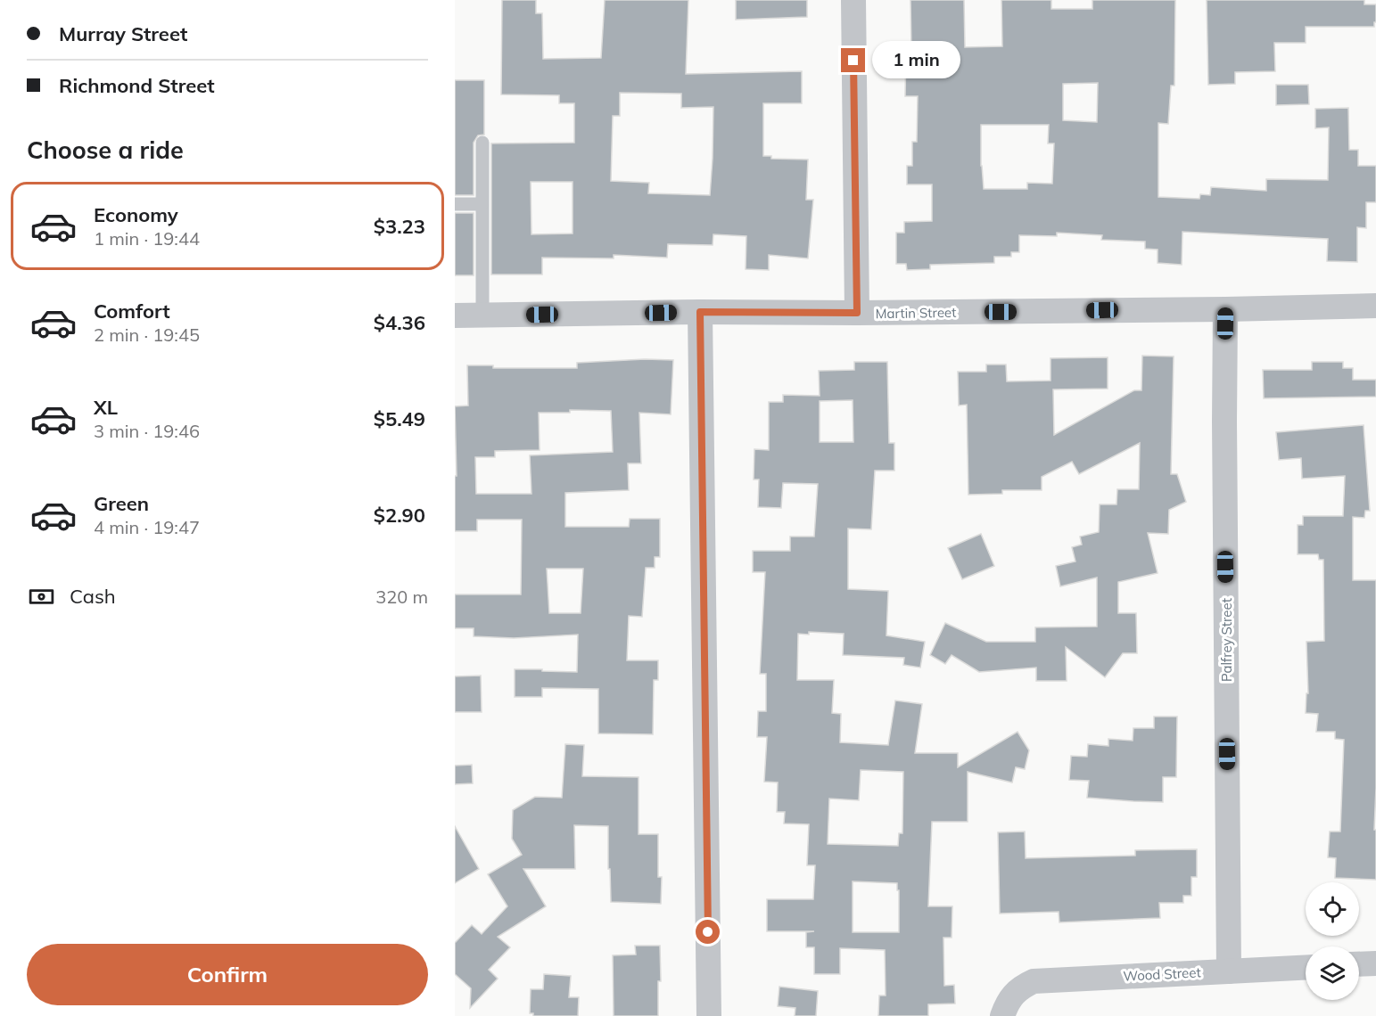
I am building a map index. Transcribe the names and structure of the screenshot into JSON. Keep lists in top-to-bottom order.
{
  "streets": {
    "street": ["Martin Street", "Palfrey Street", "Wood Street"]
  },
  "crossings": [
    ["Martin Street", "Palfrey Street"],
    ["Palfrey Street", "Wood Street"]
  ],
  "page": {
    "banner": ["Murray Street", "Richmond Street"],
    "bubble": "1 min",
    "heading": "Choose a ride",
    "list": [
      {
        "name": "Economy",
        "note": "1 min · 19:44",
        "value": "$3.23"
      },
      {
        "name": "Comfort",
        "note": "2 min · 19:45",
        "value": "$4.36"
      },
      {
        "name": "XL",
        "note": "3 min · 19:46",
        "value": "$5.49"
      },
      {
        "name": "Green",
        "note": "4 min · 19:47",
        "value": "$2.90"
      }
    ],
    "pay": ["Cash", "320 m"],
    "buttons": "Confirm"
  }
}
